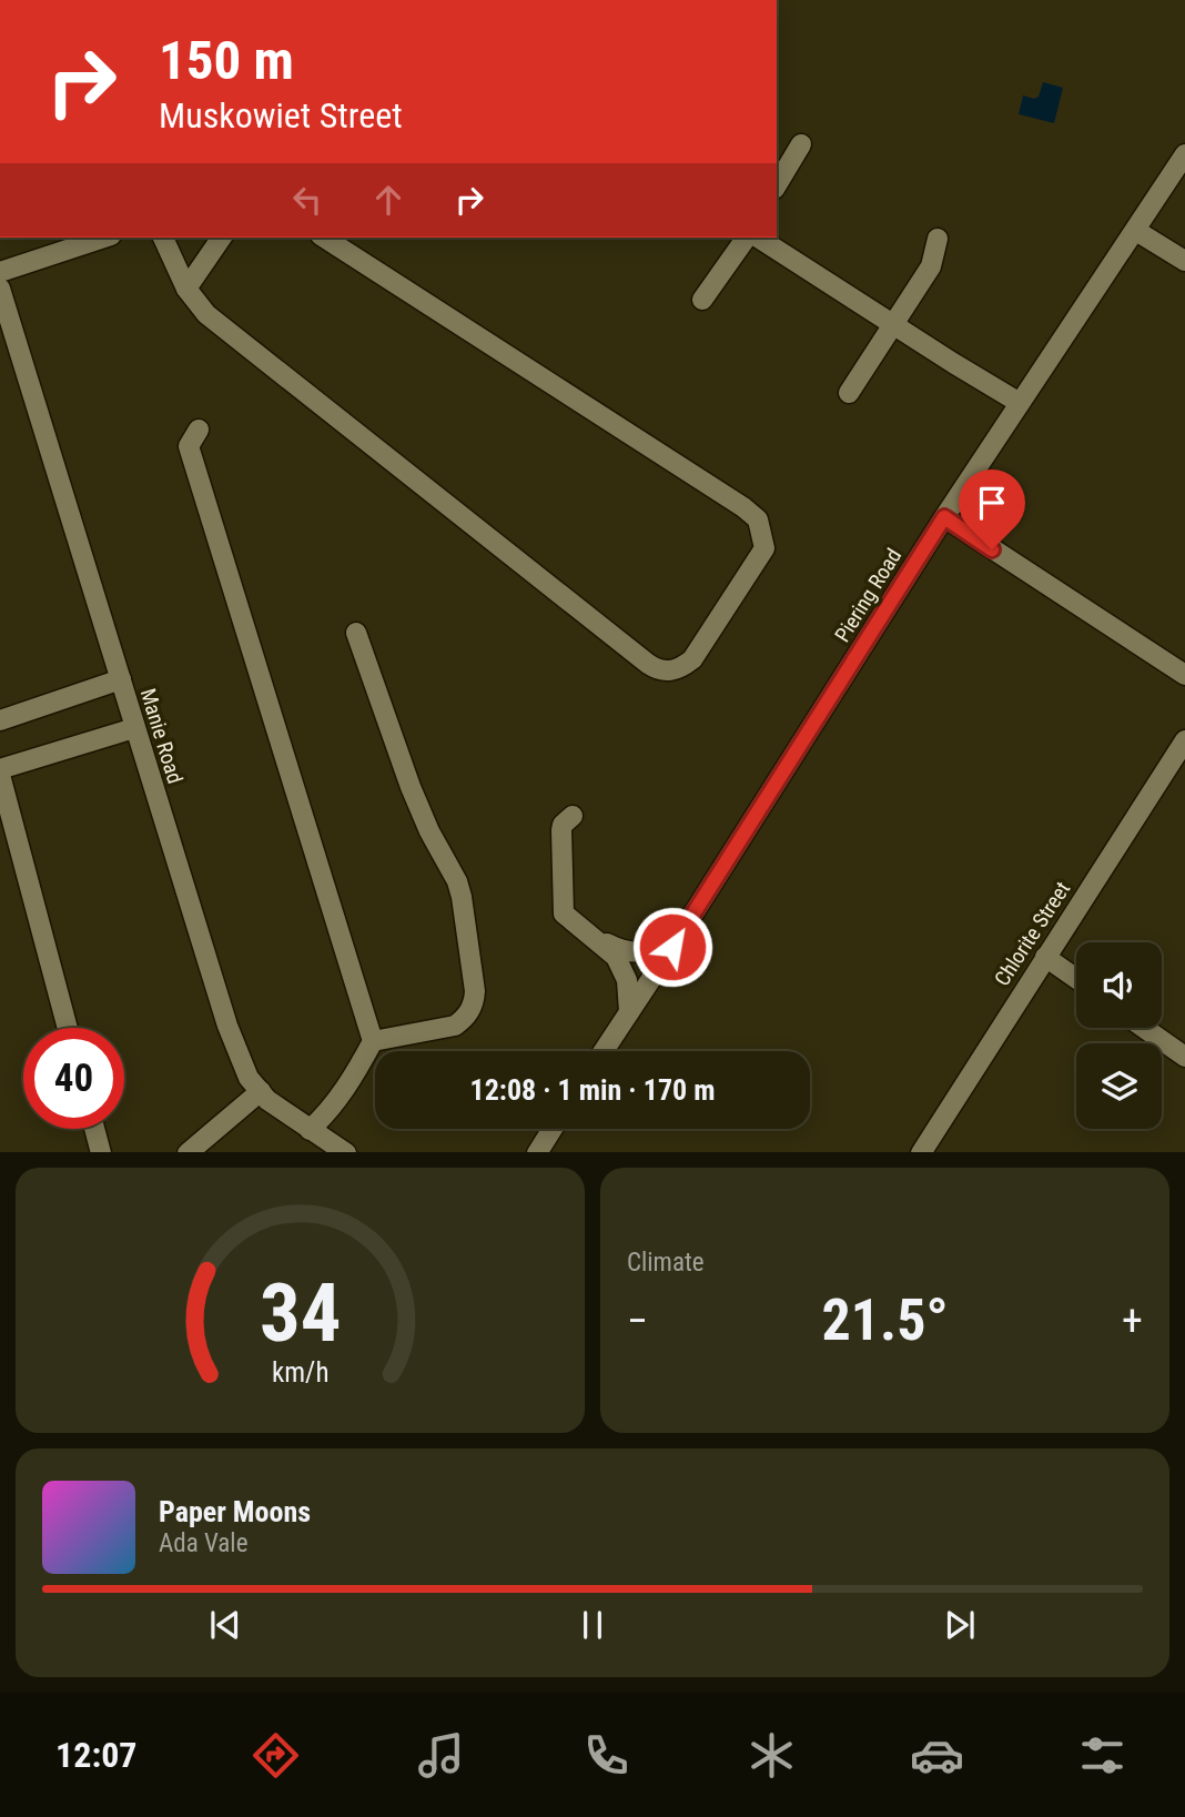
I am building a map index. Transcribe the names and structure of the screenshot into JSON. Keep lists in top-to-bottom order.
{
  "streets": {
    "street": ["Piering Road", "Manie Road", "Chlorite Street"]
  },
  "page": {
    "turn": ["150 m", "Muskowiet Street"],
    "limit": "40",
    "trip": "12:08 · 1 min · 170 m",
    "tile": "Climate",
    "heat": ["−", "21.5°", "+"],
    "song": ["Paper Moons", "Ada Vale"],
    "tabs": "12:07",
    "gauge": ["34", "km/h"]
  }
}
